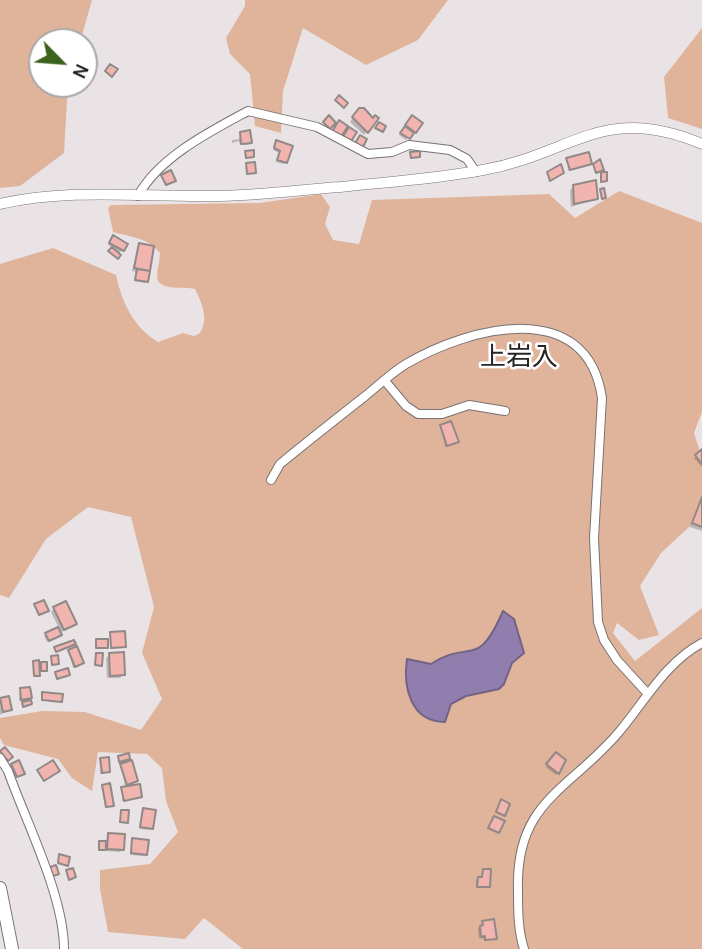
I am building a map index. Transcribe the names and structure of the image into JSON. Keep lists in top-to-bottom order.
{
  "districts": ["上岩入"],
  "north": "bottom right"
}
